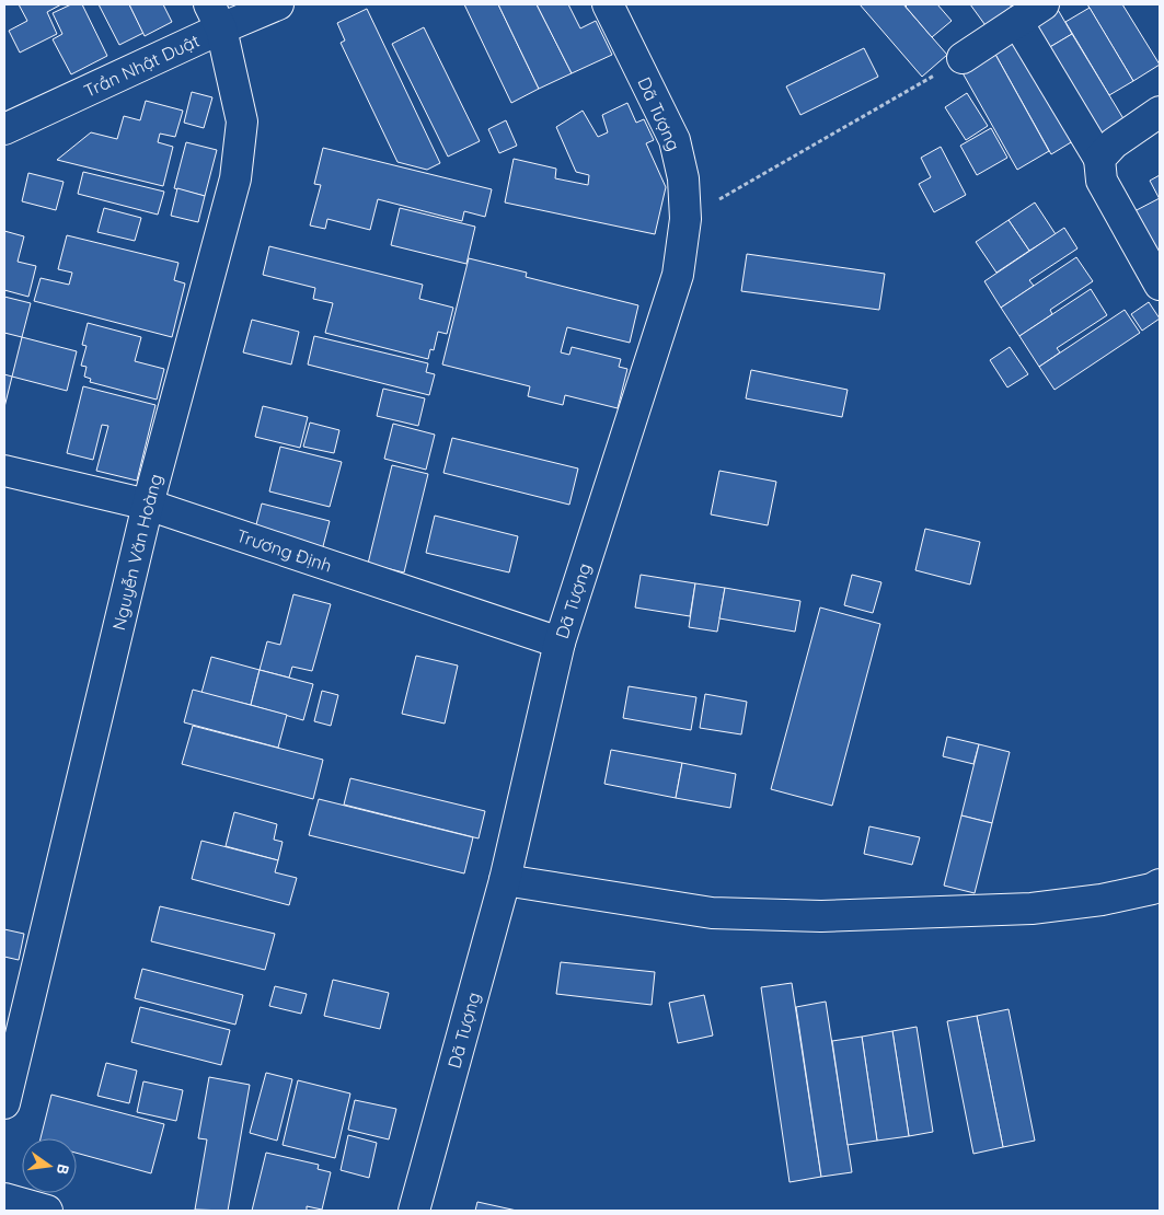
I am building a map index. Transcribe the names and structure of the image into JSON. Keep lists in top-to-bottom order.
{
  "streets": {
    "street": [
      "Trần Nhật Duật",
      "Dã Tượng",
      "Trương Định",
      "Nguyễn Văn Hoàng"
    ]
  },
  "crossings": [
    ["Trần Nhật Duật", "Nguyễn Văn Hoàng"],
    ["Dã Tượng", "Trương Định"],
    ["Trương Định", "Nguyễn Văn Hoàng"]
  ],
  "north": "right"
}
